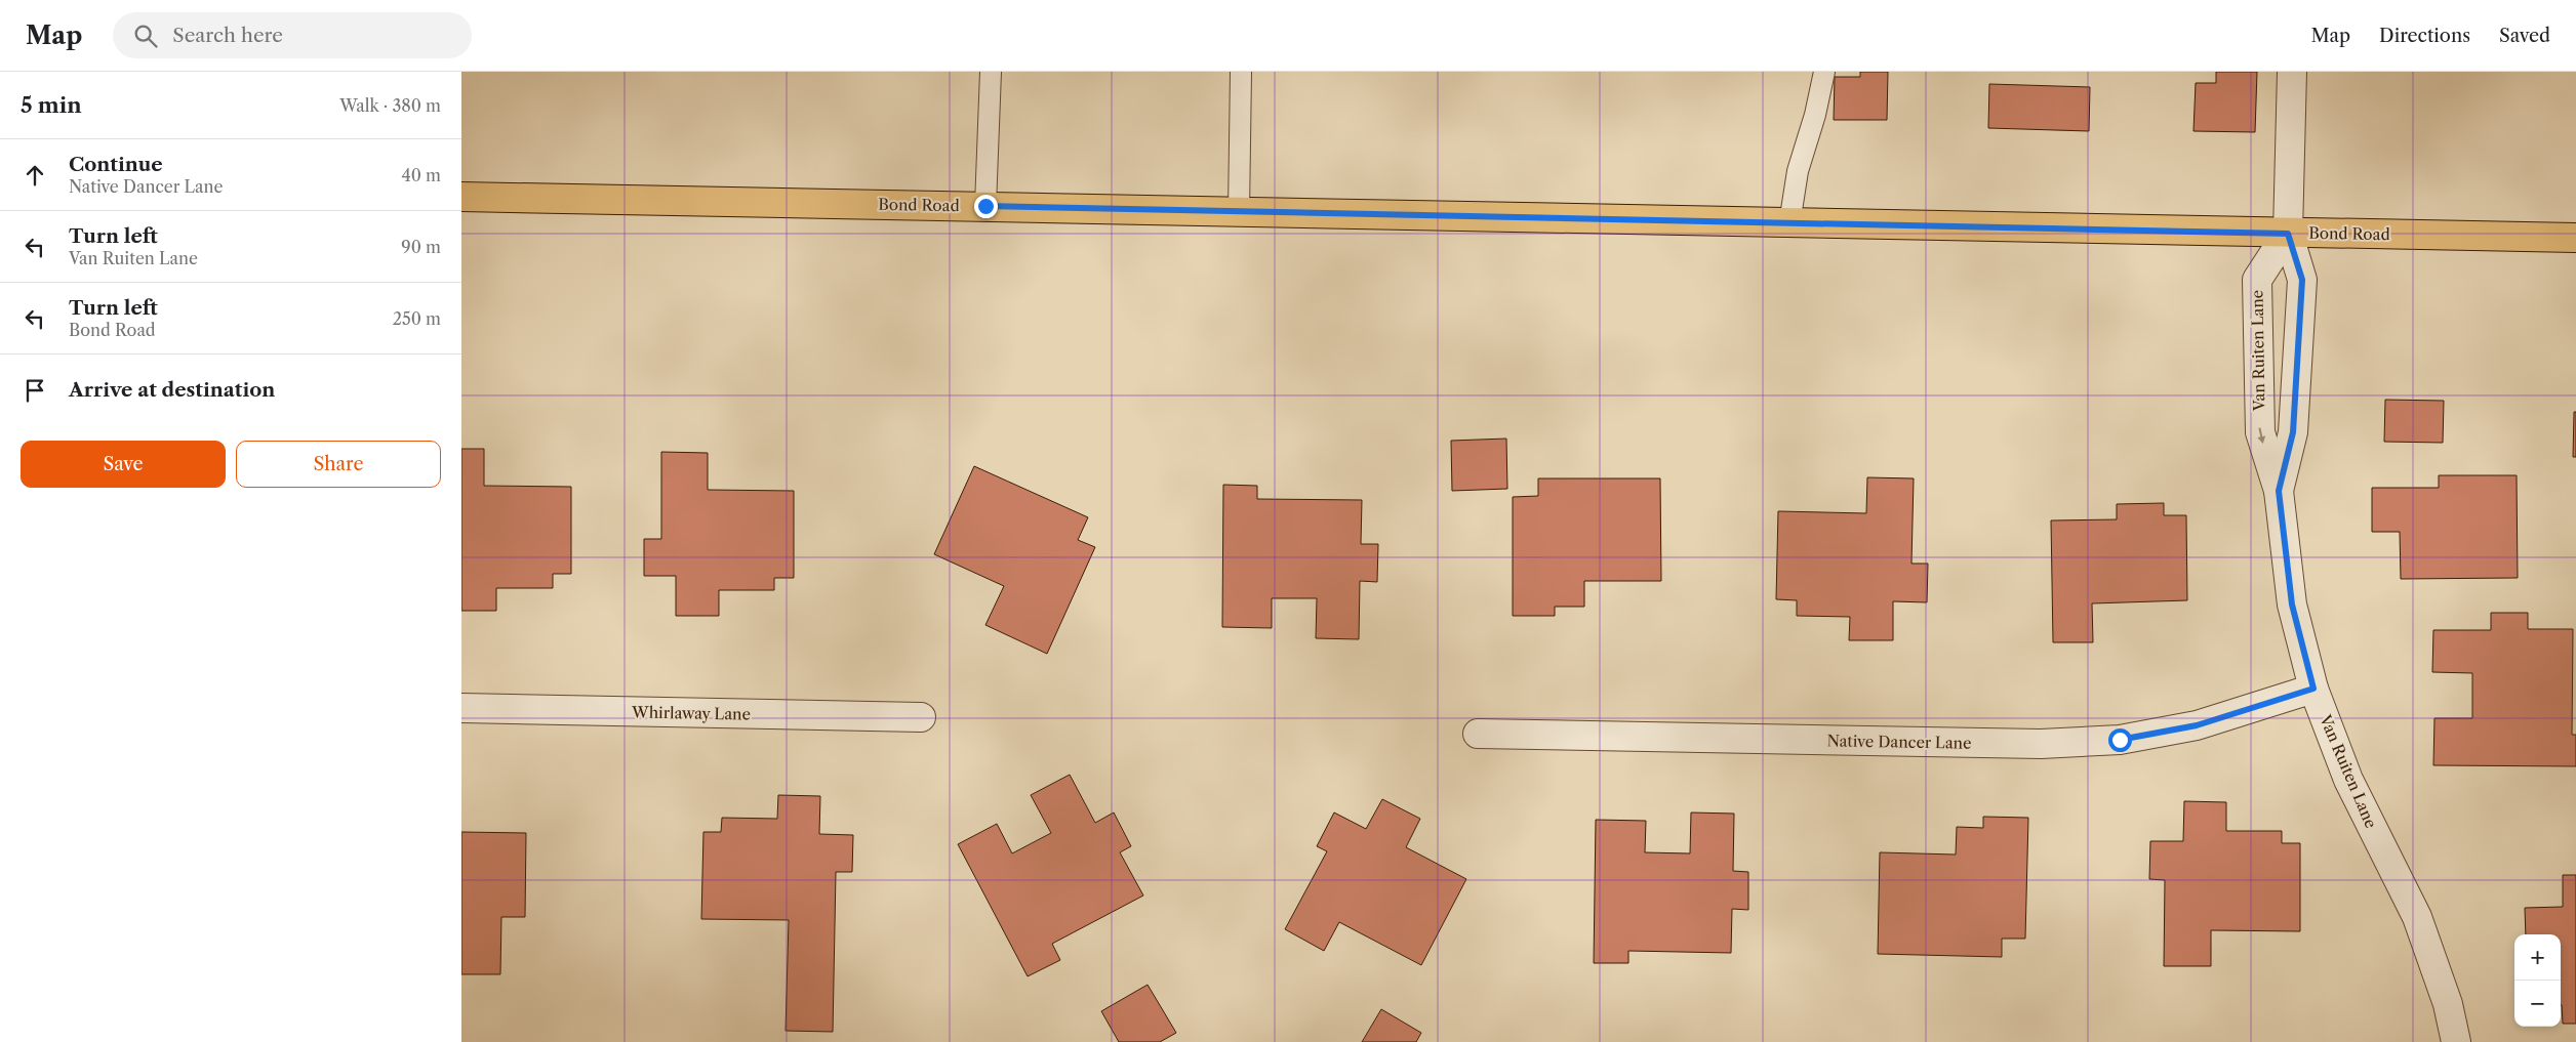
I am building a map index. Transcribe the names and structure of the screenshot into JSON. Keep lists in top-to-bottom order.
{
  "streets": {
    "main road": ["Bond Road"],
    "street": ["Van Ruiten Lane", "Whirlaway Lane", "Native Dancer Lane"]
  },
  "crossings": [
    ["Bond Road", "Van Ruiten Lane"],
    ["Van Ruiten Lane", "Native Dancer Lane"]
  ],
  "page": {
    "header": "Map",
    "search": "Search here",
    "nav": ["Map", "Directions", "Saved"],
    "heading": ["5 min", "Walk · 380 m"],
    "list": [
      ["Continue", "Native Dancer Lane", "40 m"],
      ["Turn left", "Van Ruiten Lane", "90 m"],
      ["Turn left", "Bond Road", "250 m"],
      "Arrive at destination"
    ],
    "buttons": ["Save", "Share"],
    "map_buttons": ["+", "−"]
  }
}
